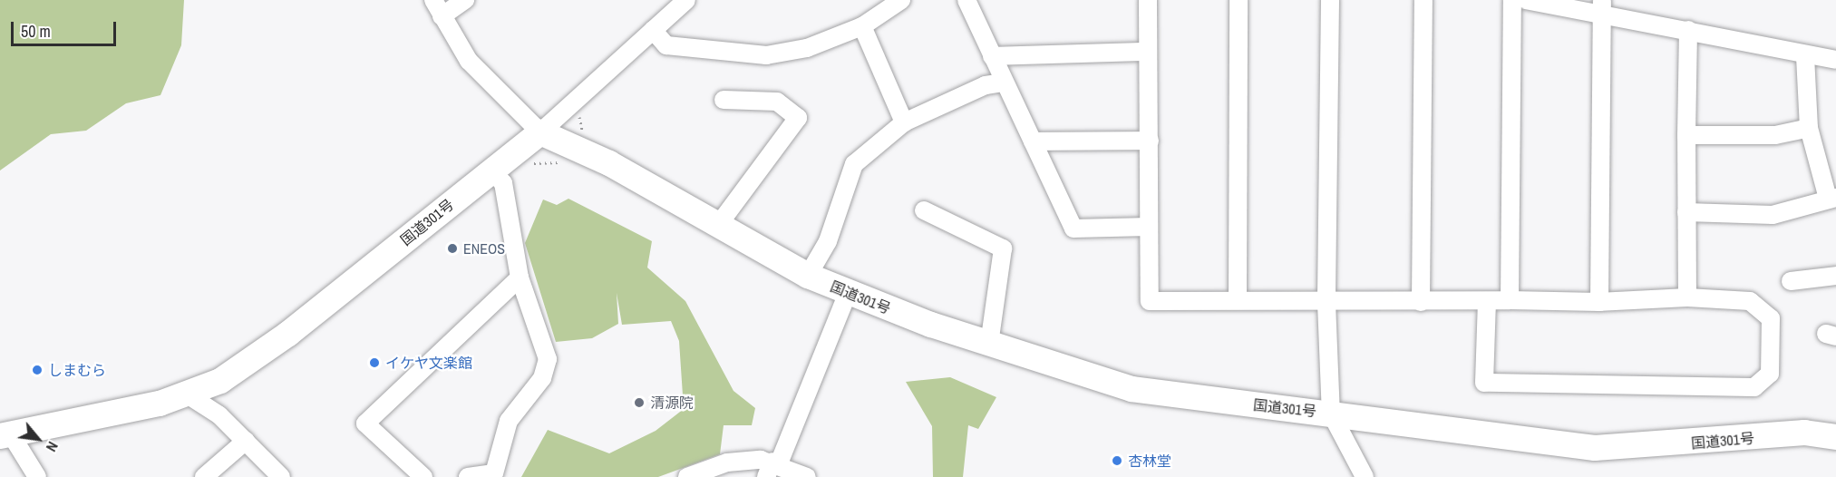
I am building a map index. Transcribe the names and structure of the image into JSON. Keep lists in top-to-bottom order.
{
  "streets": {
    "highway": ["国道301号"]
  },
  "places": [
    "ENEOS",
    "イケヤ文楽館",
    "しまむら",
    "清源院",
    "杏林堂"
  ],
  "scale_bar": "50 m",
  "north": "bottom right"
}
